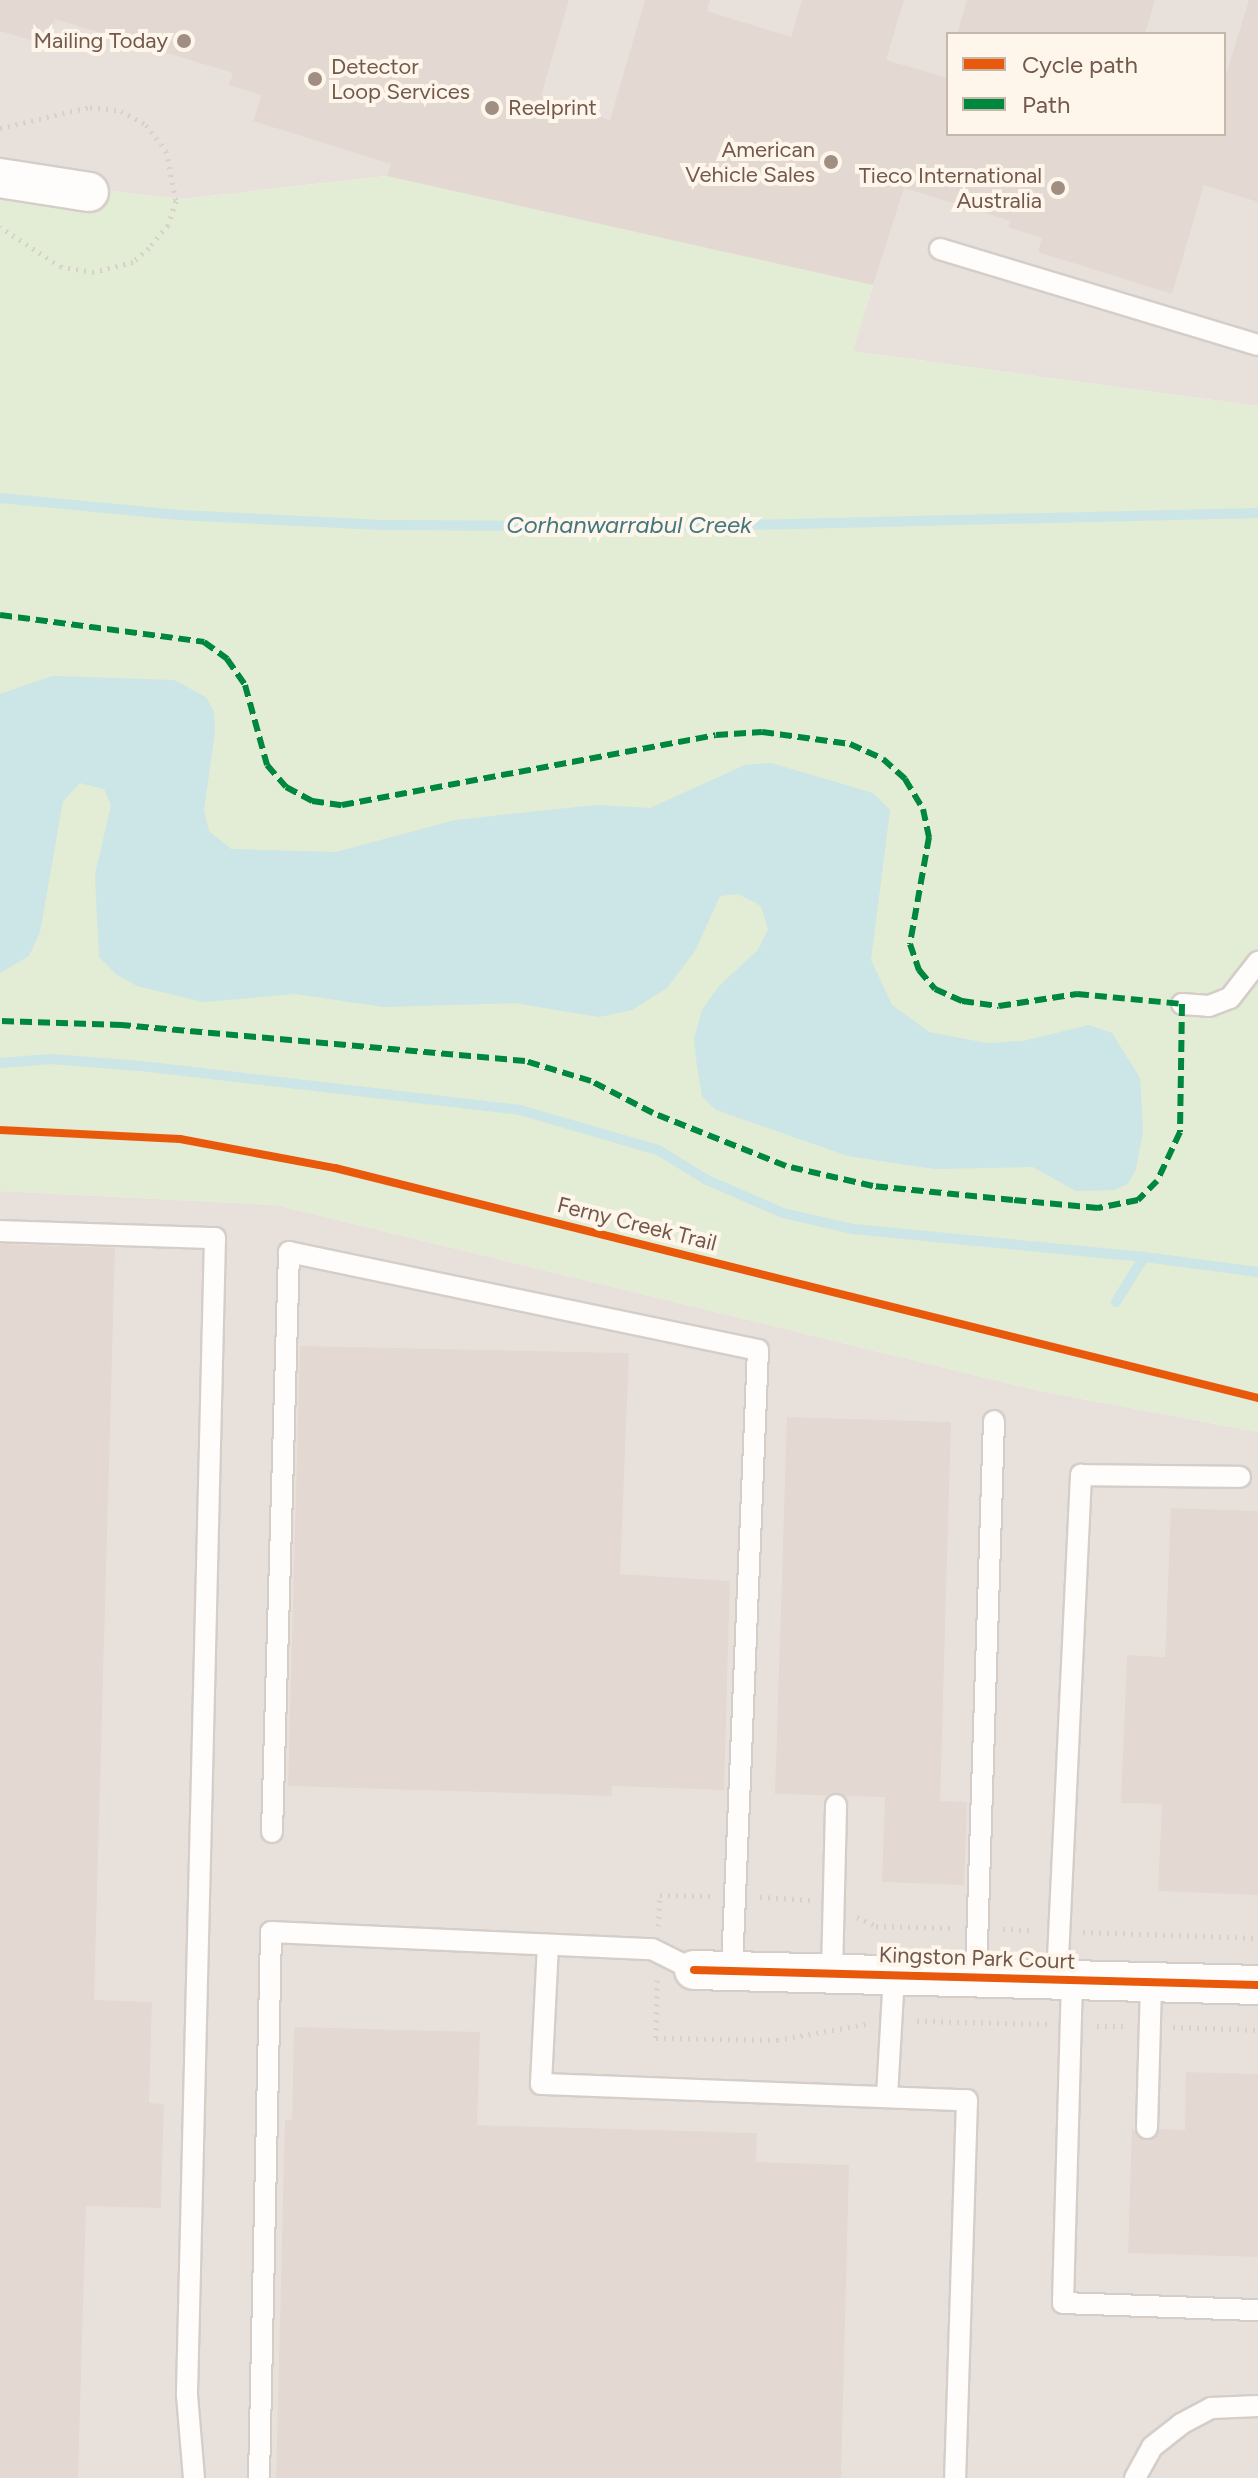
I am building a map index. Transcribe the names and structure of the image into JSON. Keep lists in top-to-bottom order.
{
  "streets": {
    "street": ["Kingston Park Court"],
    "cycle path": ["Ferny Creek Trail"]
  },
  "water": ["Corhanwarrabul Creek"],
  "places": [
    "Mailing Today",
    "Detector Loop Services",
    "Reelprint",
    "American Vehicle Sales",
    "Tieco International Australia"
  ],
  "legend": ["Cycle path", "Path"]
}
